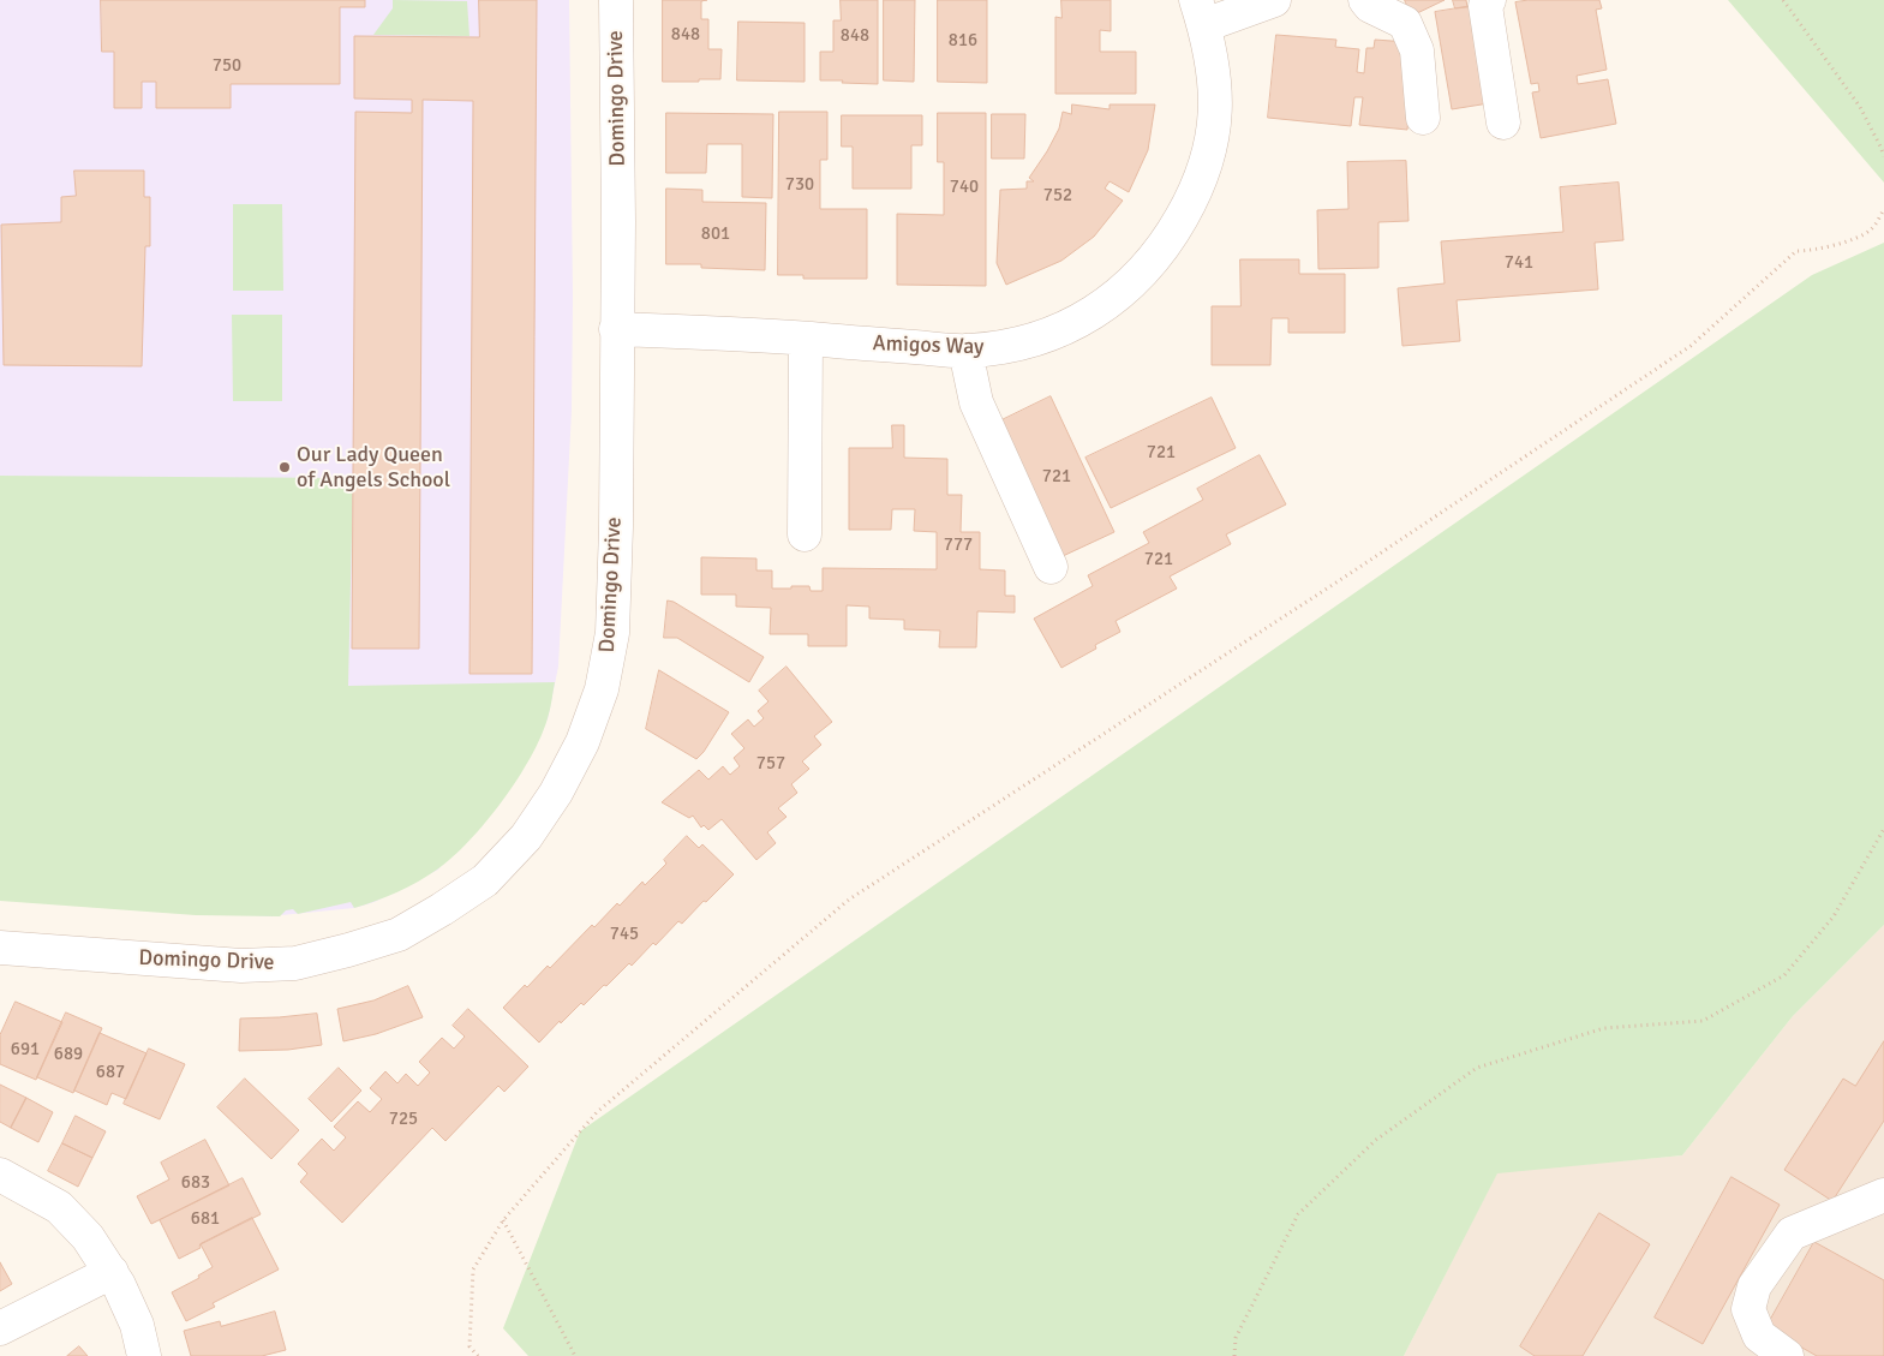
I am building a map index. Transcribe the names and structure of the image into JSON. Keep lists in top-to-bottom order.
{
  "streets": {
    "street": ["Domingo Drive", "Amigos Way"]
  },
  "crossings": [
    ["Domingo Drive", "Amigos Way"]
  ],
  "places": ["Our Lady Queen of Angels School"],
  "house_numbers": [
    "848",
    "848",
    "816",
    "750",
    "730",
    "740",
    "752",
    "801",
    "741",
    "721",
    "721",
    "777",
    "721",
    "757",
    "745",
    "691",
    "689",
    "687",
    "725",
    "683",
    "681"
  ]
}
